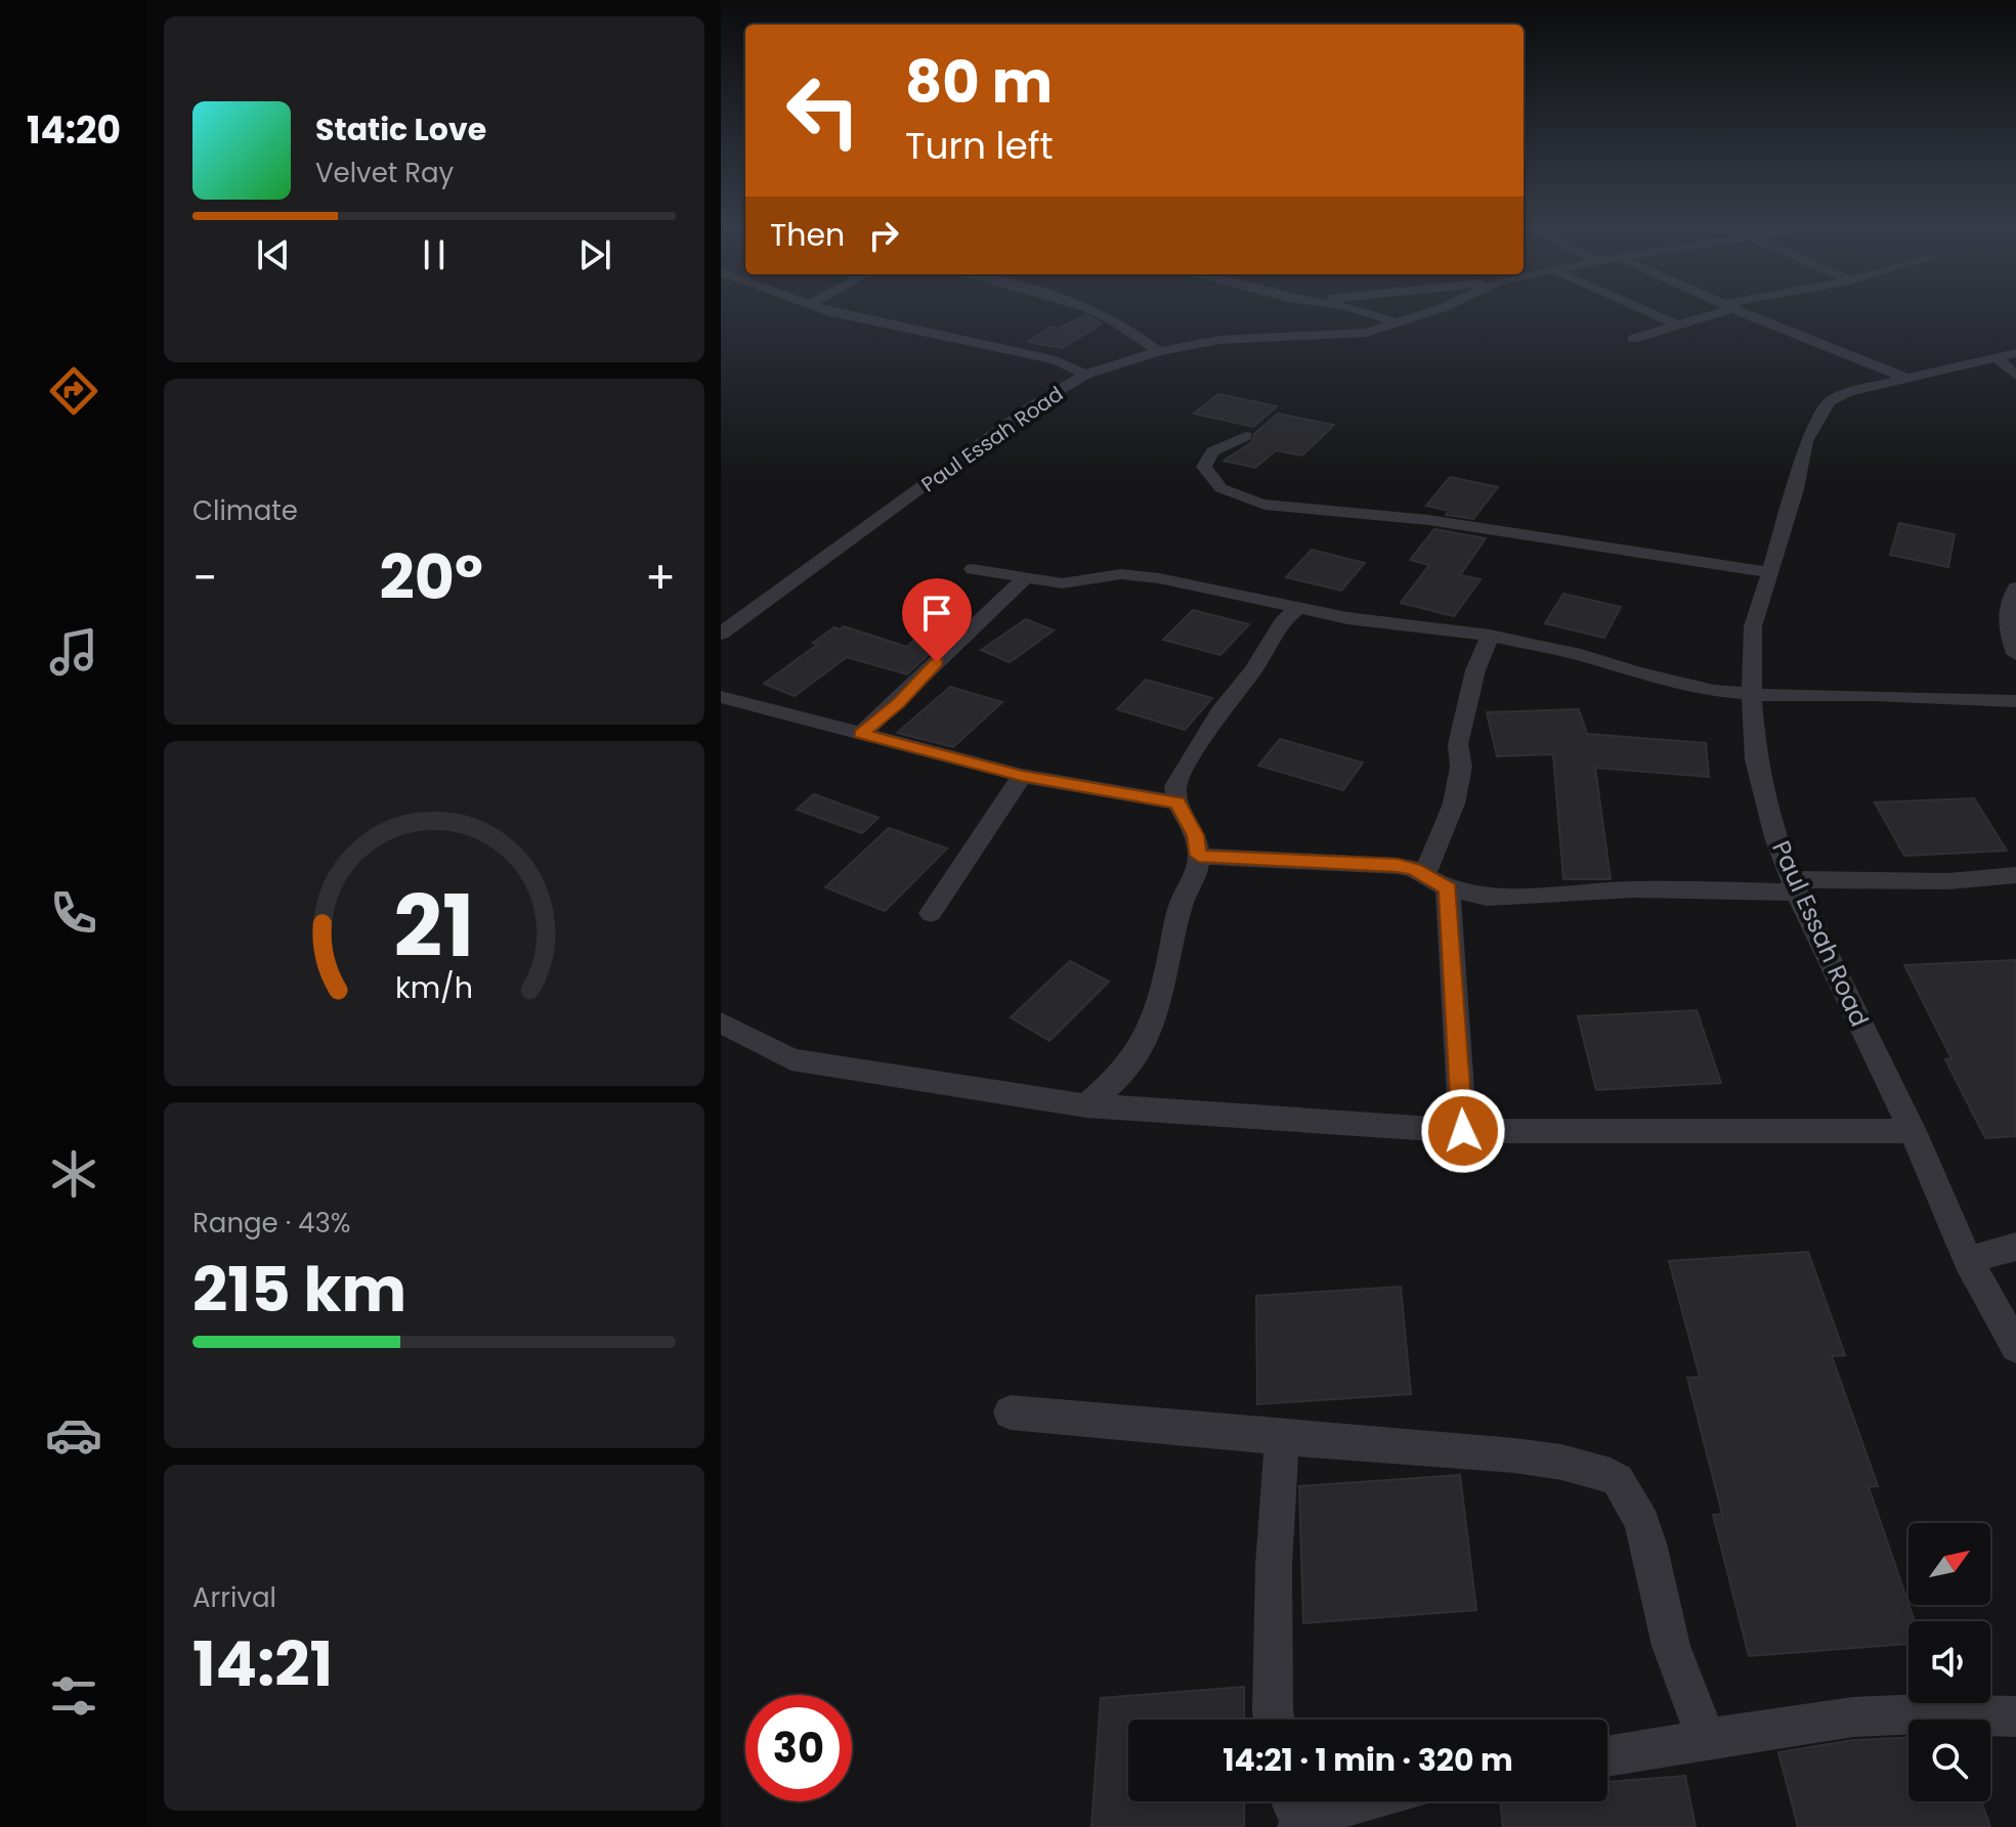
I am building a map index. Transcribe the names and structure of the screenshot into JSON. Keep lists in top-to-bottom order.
{
  "streets": {
    "street": ["Paul Essah Road"]
  },
  "north": "top right",
  "page": {
    "tabs": "14:20",
    "turn": ["80 m", "Turn left"],
    "song": ["Static Love", "Velvet Ray"],
    "then": "Then",
    "tile": [
      "Climate",
      ["Range · 43%", "215 km"],
      ["Arrival", "14:21"]
    ],
    "heat": ["−", "20°", "+"],
    "limit": "30",
    "trip": "14:21 · 1 min · 320 m",
    "gauge": ["21", "km/h"]
  }
}
